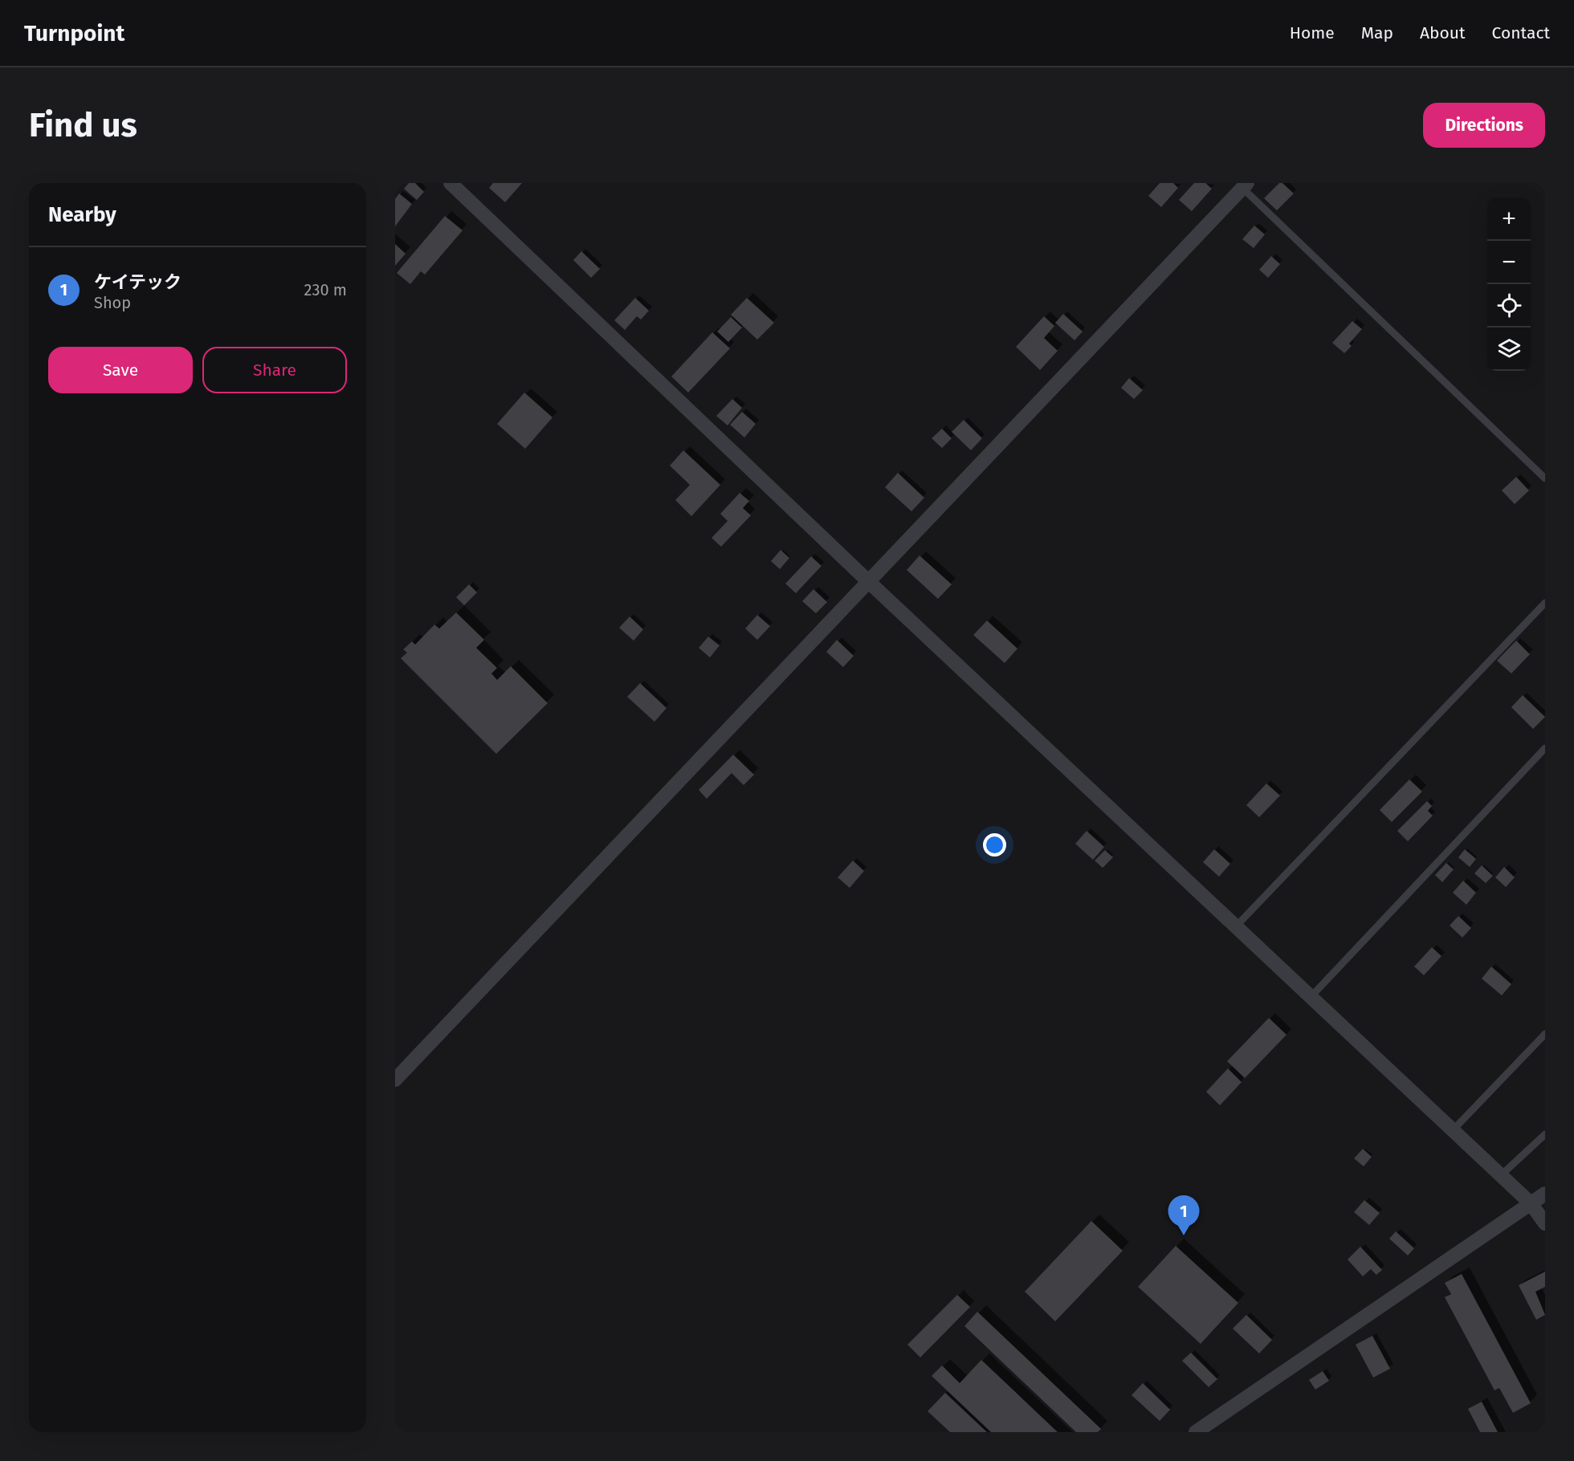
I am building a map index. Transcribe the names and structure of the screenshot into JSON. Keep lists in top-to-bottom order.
{
  "page": {
    "header": "Turnpoint",
    "nav": [
      "Home",
      "Map",
      "About",
      "Contact"
    ],
    "buttons": [
      "Directions",
      ["Save", "Share"]
    ],
    "title": "Find us",
    "heading": "Nearby",
    "map_buttons": ["+", "−"],
    "list": [
      {
        "mark": "1",
        "name": "ケイテック",
        "note": "Shop",
        "value": "230 m"
      }
    ],
    "pins": "1"
  }
}
